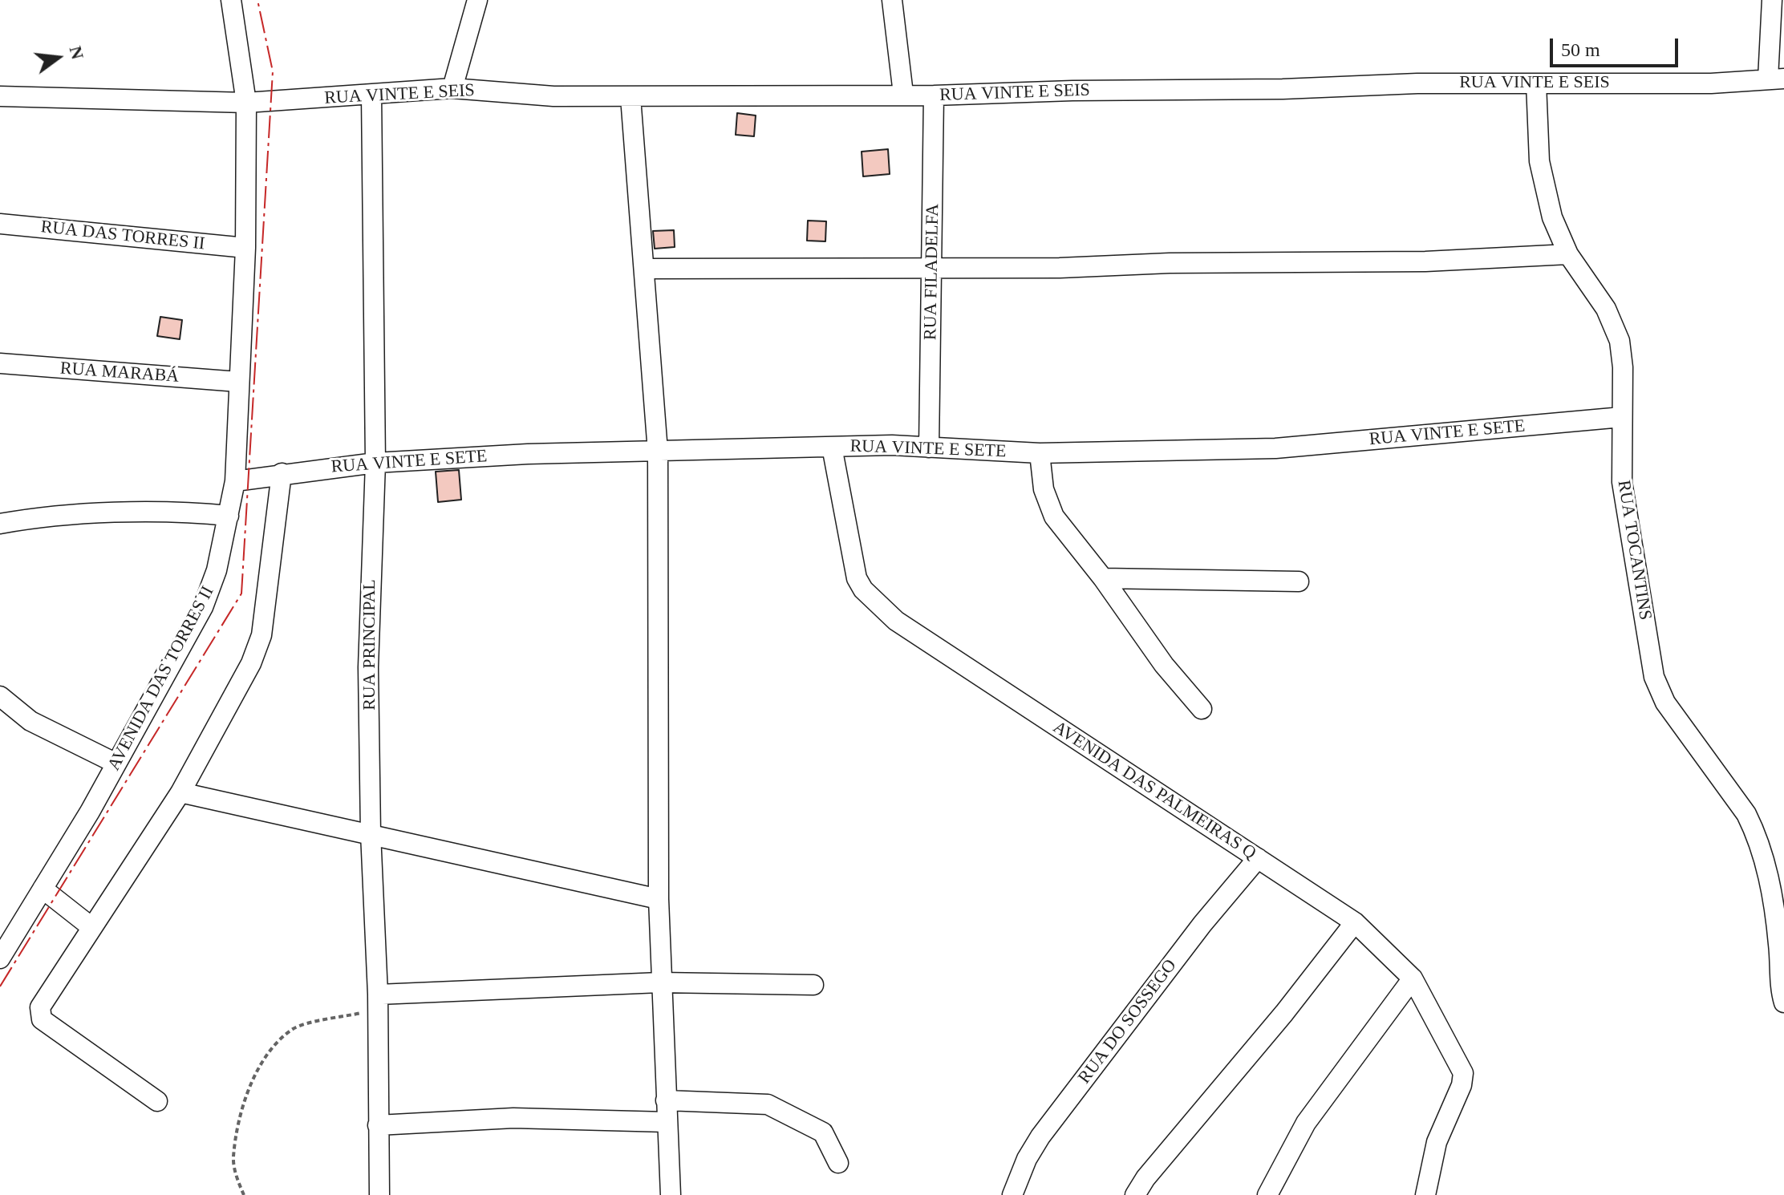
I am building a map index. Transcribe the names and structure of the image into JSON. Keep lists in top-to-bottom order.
{
  "streets": {
    "street": [
      "RUA VINTE E SEIS",
      "RUA DAS TORRES II",
      "RUA FILADELFA",
      "RUA MARABÁ",
      "RUA VINTE E SETE",
      "RUA TOCANTINS",
      "RUA PRINCIPAL",
      "AVENIDA DAS TORRES II",
      "AVENIDA DAS PALMEIRAS Q",
      "RUA DO SOSSEGO"
    ]
  },
  "crossings": [
    ["RUA VINTE E SEIS", "RUA FILADELFA"],
    ["RUA VINTE E SEIS", "RUA TOCANTINS"],
    ["RUA VINTE E SEIS", "RUA PRINCIPAL"],
    ["RUA VINTE E SEIS", "AVENIDA DAS TORRES II"],
    ["RUA DAS TORRES II", "AVENIDA DAS TORRES II"],
    ["RUA FILADELFA", "RUA VINTE E SETE"],
    ["RUA MARABÁ", "AVENIDA DAS TORRES II"],
    ["RUA VINTE E SETE", "RUA TOCANTINS"],
    ["RUA VINTE E SETE", "RUA PRINCIPAL"],
    ["RUA VINTE E SETE", "AVENIDA DAS TORRES II"],
    ["RUA VINTE E SETE", "AVENIDA DAS PALMEIRAS Q"],
    ["AVENIDA DAS PALMEIRAS Q", "RUA DO SOSSEGO"]
  ],
  "scale_bar": "50 m",
  "north": "right"
}
